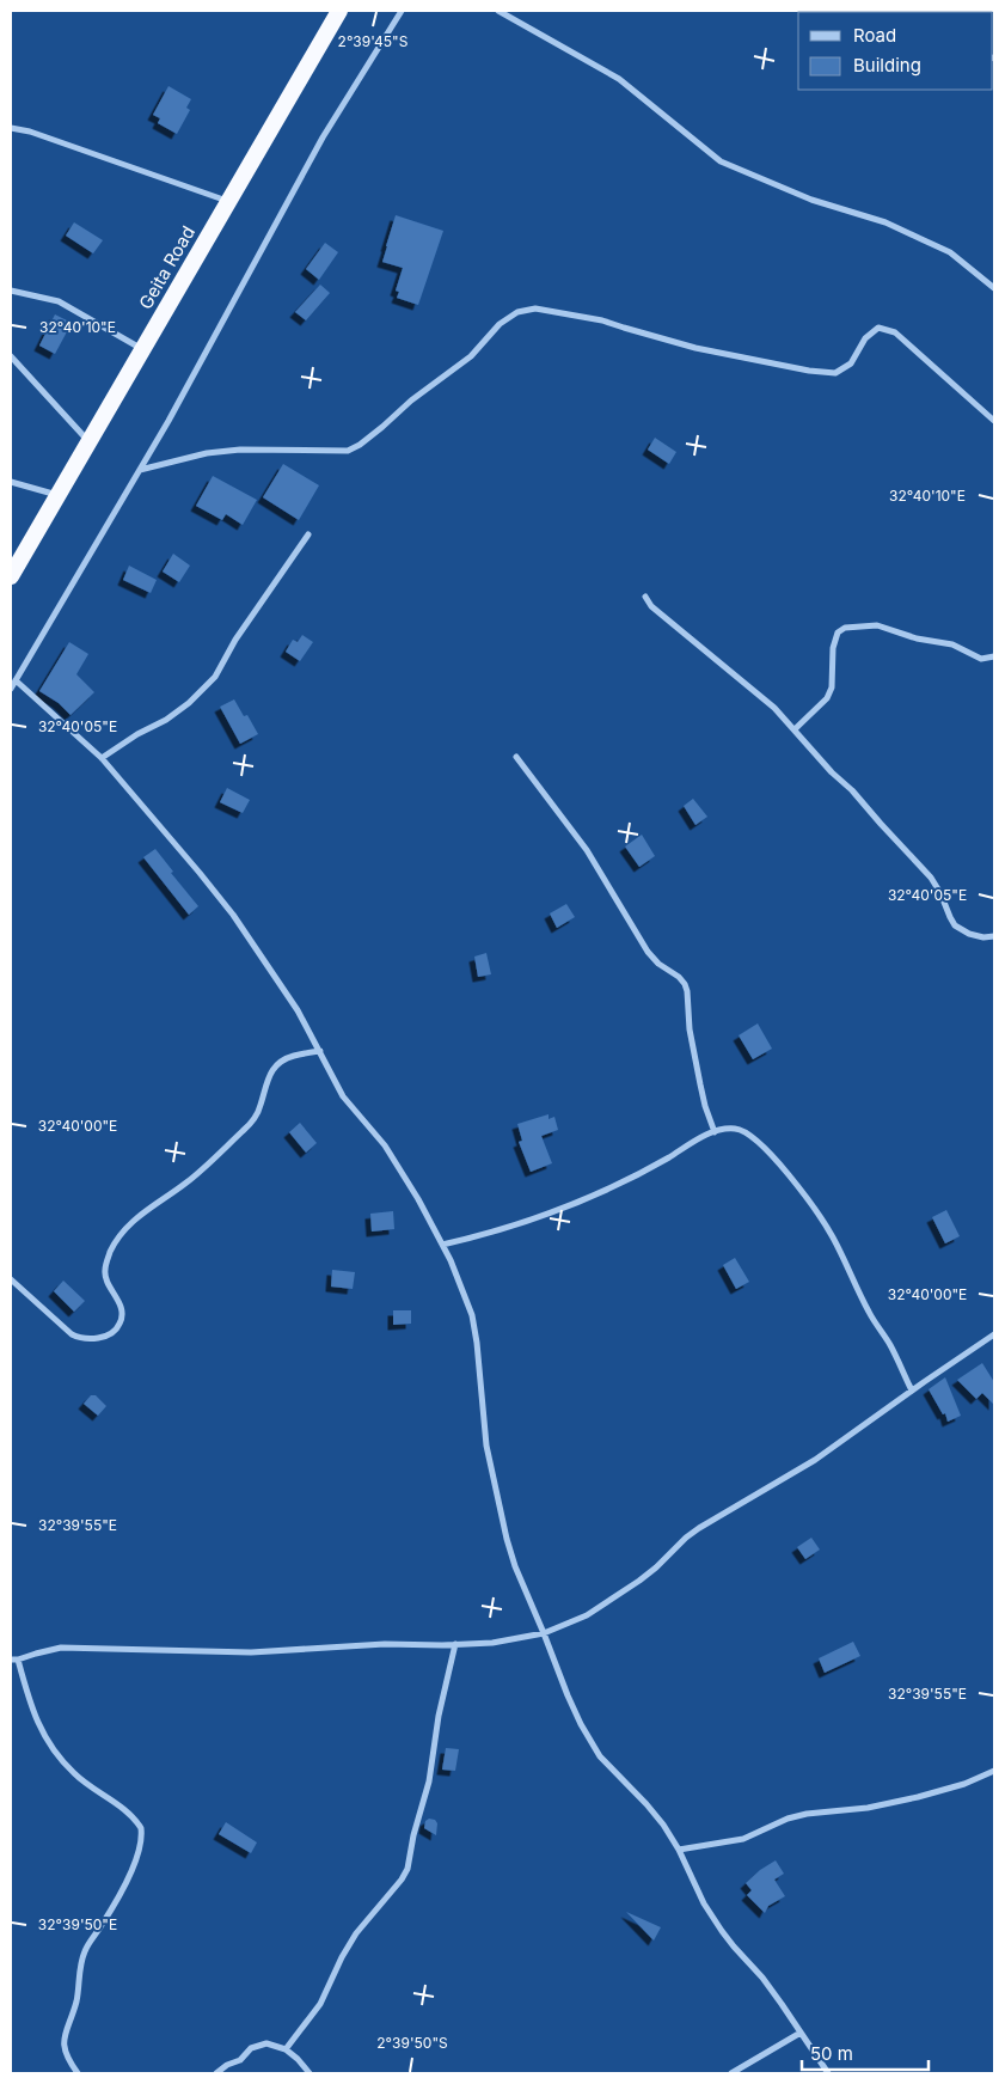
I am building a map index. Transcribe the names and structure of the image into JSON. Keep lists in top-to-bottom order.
{
  "streets": {
    "highway": ["Geita Road"]
  },
  "legend": ["Road", "Building"],
  "scale_bar": "50 m",
  "coordinates": [
    "2°39'45\"S",
    "32°40'10\"E",
    "32°40'05\"E",
    "32°40'00\"E",
    "32°39'55\"E",
    "32°39'50\"E",
    "2°39'50\"S"
  ]
}
